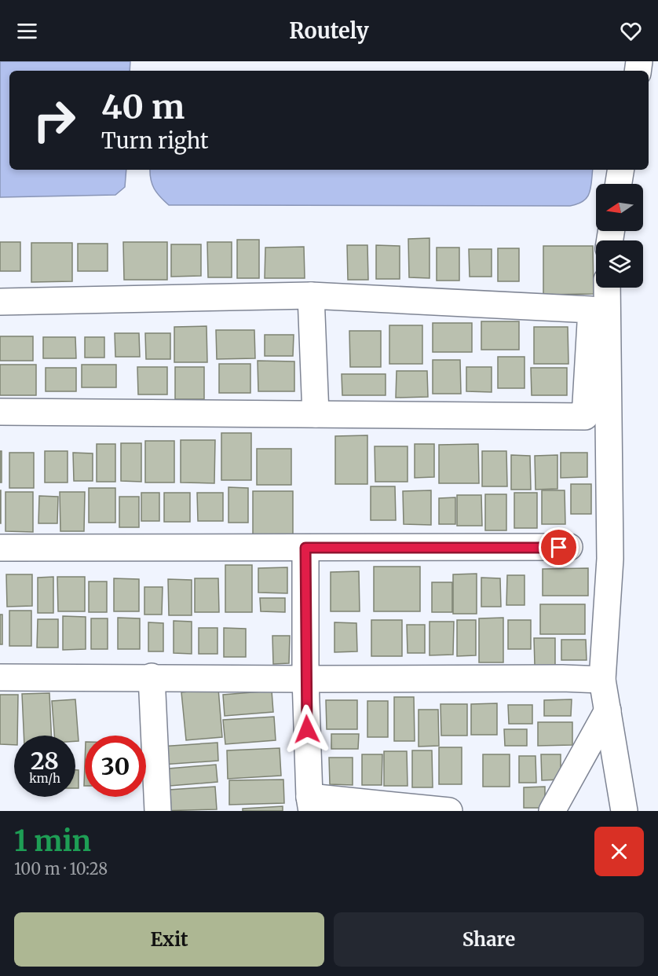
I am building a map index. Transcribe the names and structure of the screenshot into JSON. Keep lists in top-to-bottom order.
{
  "north": "left",
  "page": {
    "header": "Routely",
    "turn": ["40 m", "Turn right"],
    "speed": "28 km/h",
    "limit": "30",
    "heading": ["1 min", "100 m · 10:28"],
    "buttons": ["Exit", "Share"]
  }
}
